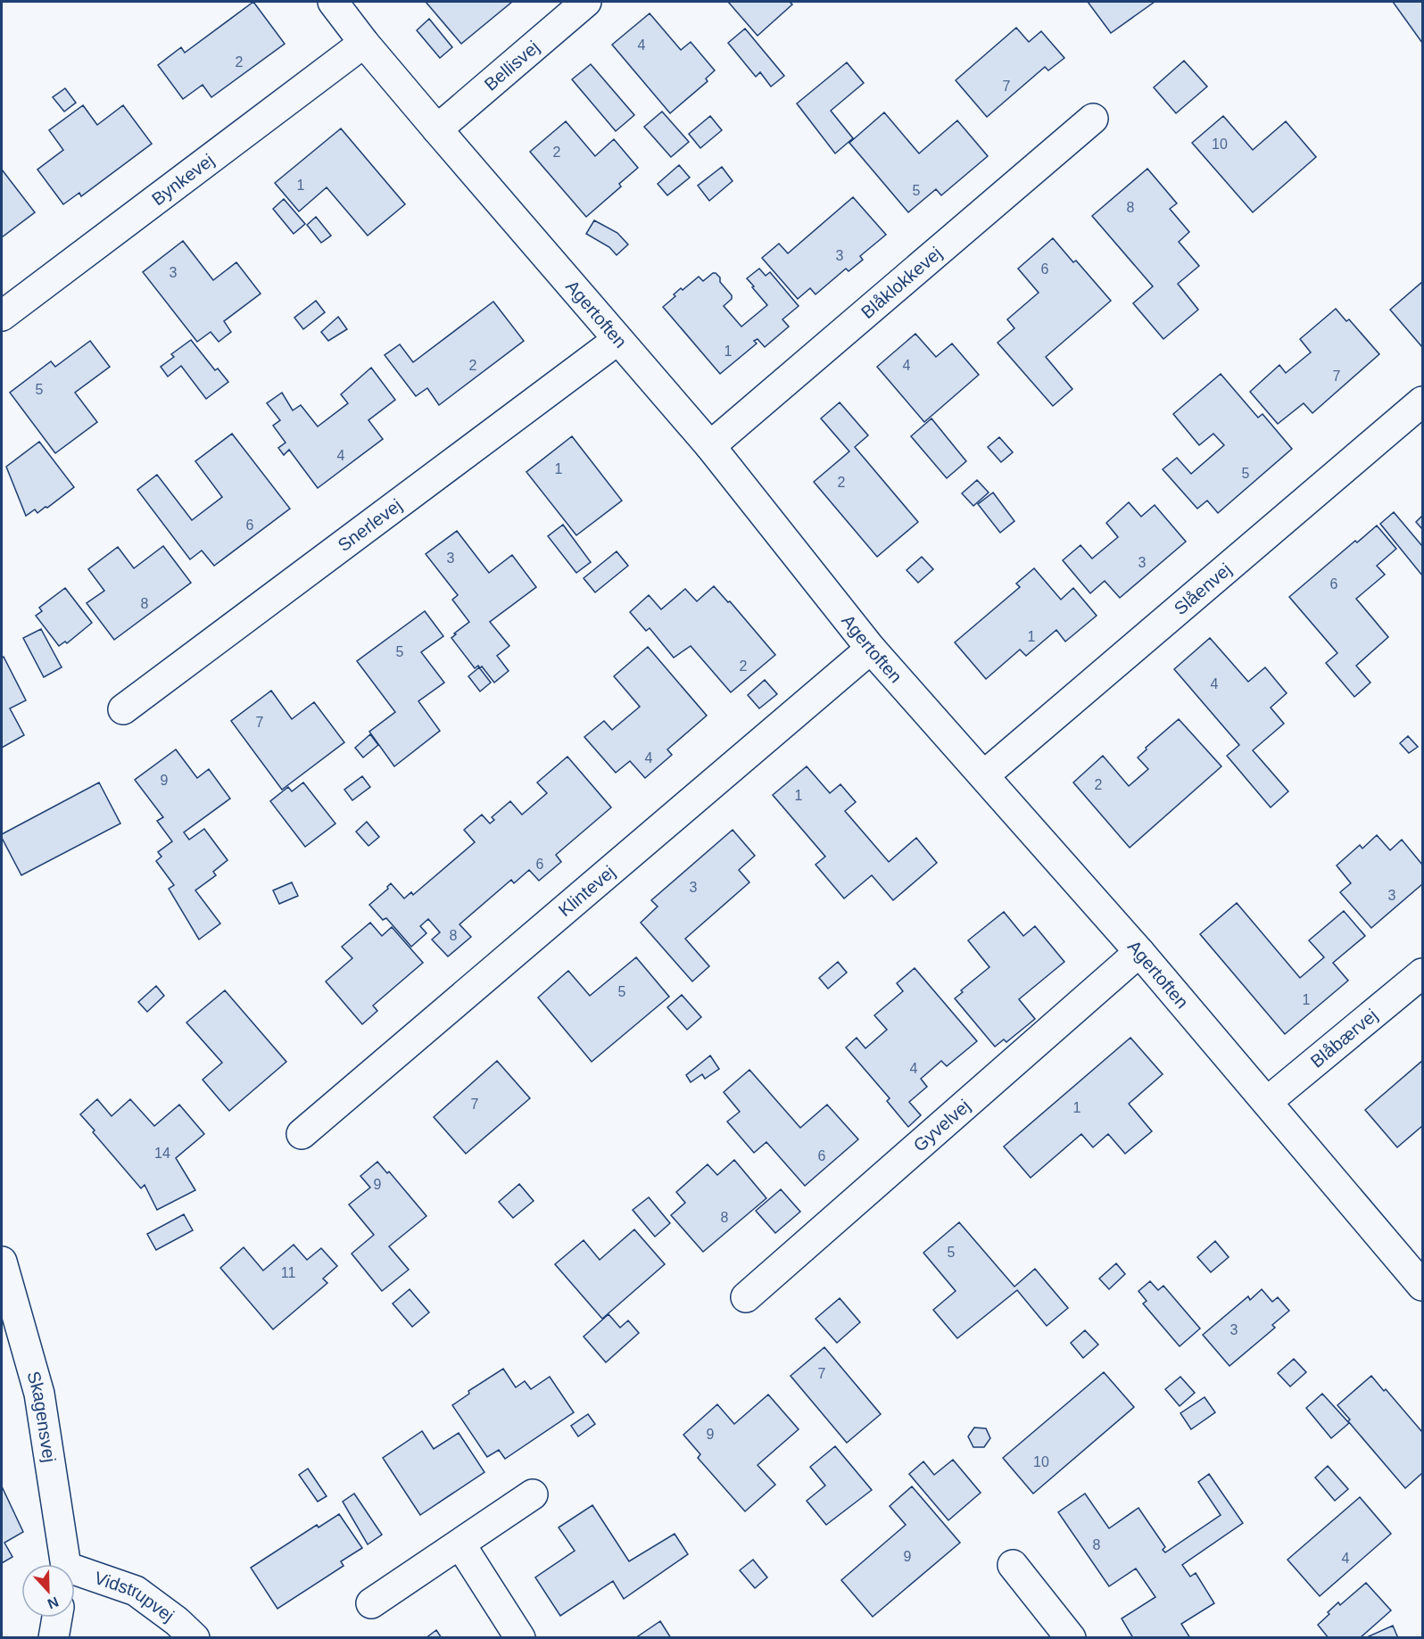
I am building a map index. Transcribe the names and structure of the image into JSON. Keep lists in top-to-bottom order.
{
  "streets": {
    "street": [
      "Bellisvej",
      "Bynkevej",
      "Blåklokkevej",
      "Agertoften",
      "Snerlevej",
      "Slåenvej",
      "Klintevej",
      "Blåbærvej",
      "Gyvelvej",
      "Skagensvej",
      "Vidstrupvej"
    ]
  },
  "crossings": [
    ["Bellisvej", "Agertoften"],
    ["Bynkevej", "Agertoften"],
    ["Blåklokkevej", "Agertoften"],
    ["Agertoften", "Snerlevej"],
    ["Agertoften", "Slåenvej"],
    ["Agertoften", "Klintevej"],
    ["Agertoften", "Blåbærvej"],
    ["Agertoften", "Gyvelvej"]
  ],
  "house_numbers": [
    "4",
    "2",
    "7",
    "10",
    "2",
    "1",
    "5",
    "8",
    "3",
    "6",
    "3",
    "1",
    "2",
    "4",
    "7",
    "5",
    "4",
    "1",
    "5",
    "2",
    "6",
    "3",
    "3",
    "6",
    "8",
    "1",
    "5",
    "2",
    "4",
    "7",
    "4",
    "9",
    "2",
    "1",
    "6",
    "3",
    "3",
    "8",
    "5",
    "1",
    "4",
    "7",
    "1",
    "14",
    "6",
    "9",
    "8",
    "5",
    "11",
    "3",
    "7",
    "9",
    "10",
    "8",
    "9",
    "4"
  ],
  "north": "bottom"
}
